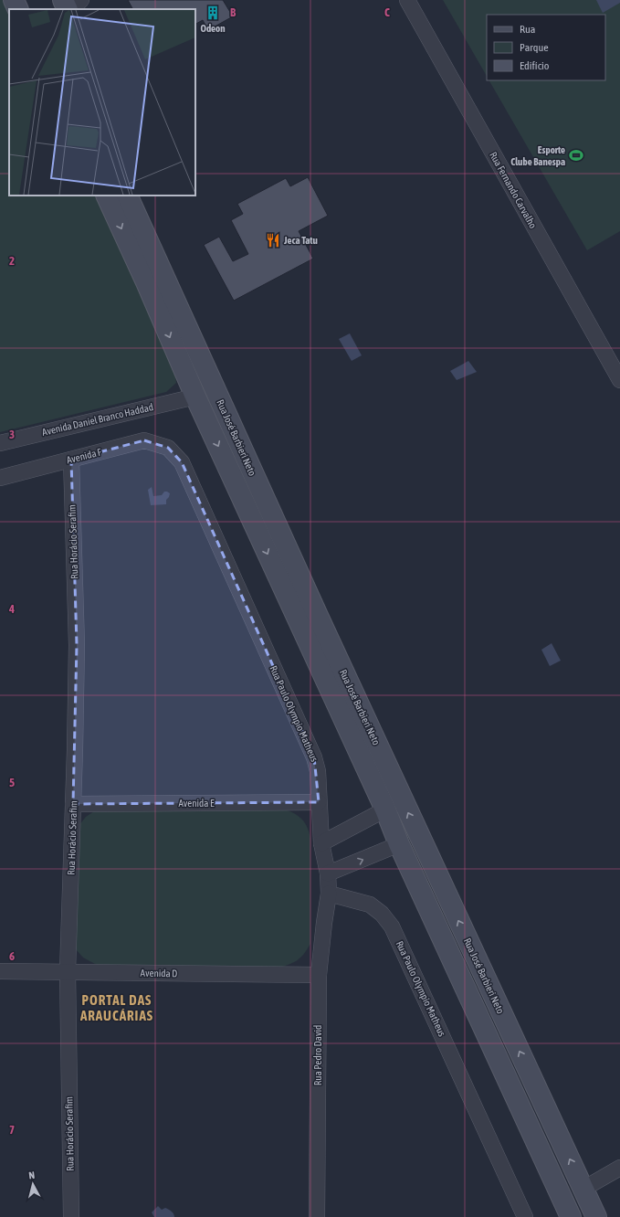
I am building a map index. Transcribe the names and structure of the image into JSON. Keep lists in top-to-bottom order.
{
  "streets": {
    "main road": ["Rua José Barbieri Neto"],
    "street": [
      "Rua Fernando Carvalho",
      "Avenida Daniel Branco Haddad",
      "Avenida F",
      "Rua Horácio Serafim",
      "Rua Paulo Olympio Matheus",
      "Avenida E",
      "Avenida D",
      "Rua Pedro David"
    ]
  },
  "crossings": [
    ["Avenida Daniel Branco Haddad", "Rua José Barbieri Neto"],
    ["Avenida F", "Rua Horácio Serafim"],
    ["Avenida F", "Rua Paulo Olympio Matheus"],
    ["Rua Horácio Serafim", "Avenida E"],
    ["Rua Horácio Serafim", "Avenida D"],
    ["Rua Paulo Olympio Matheus", "Avenida E"],
    ["Rua Paulo Olympio Matheus", "Rua Pedro David"],
    ["Avenida D", "Rua Pedro David"]
  ],
  "districts": ["PORTAL DAS ARAUCÁRIAS"],
  "places": {
    "building": ["Odeon"],
    "sports": ["Esporte Clube Banespa"],
    "restaurant": ["Jeca Tatu"]
  },
  "legend": ["Rua", "Parque", "Edifício"],
  "north": "top",
  "grid": {
    "columns": ["B", "C"],
    "rows": [
      "2",
      "3",
      "4",
      "5",
      "6",
      "7"
    ]
  }
}
